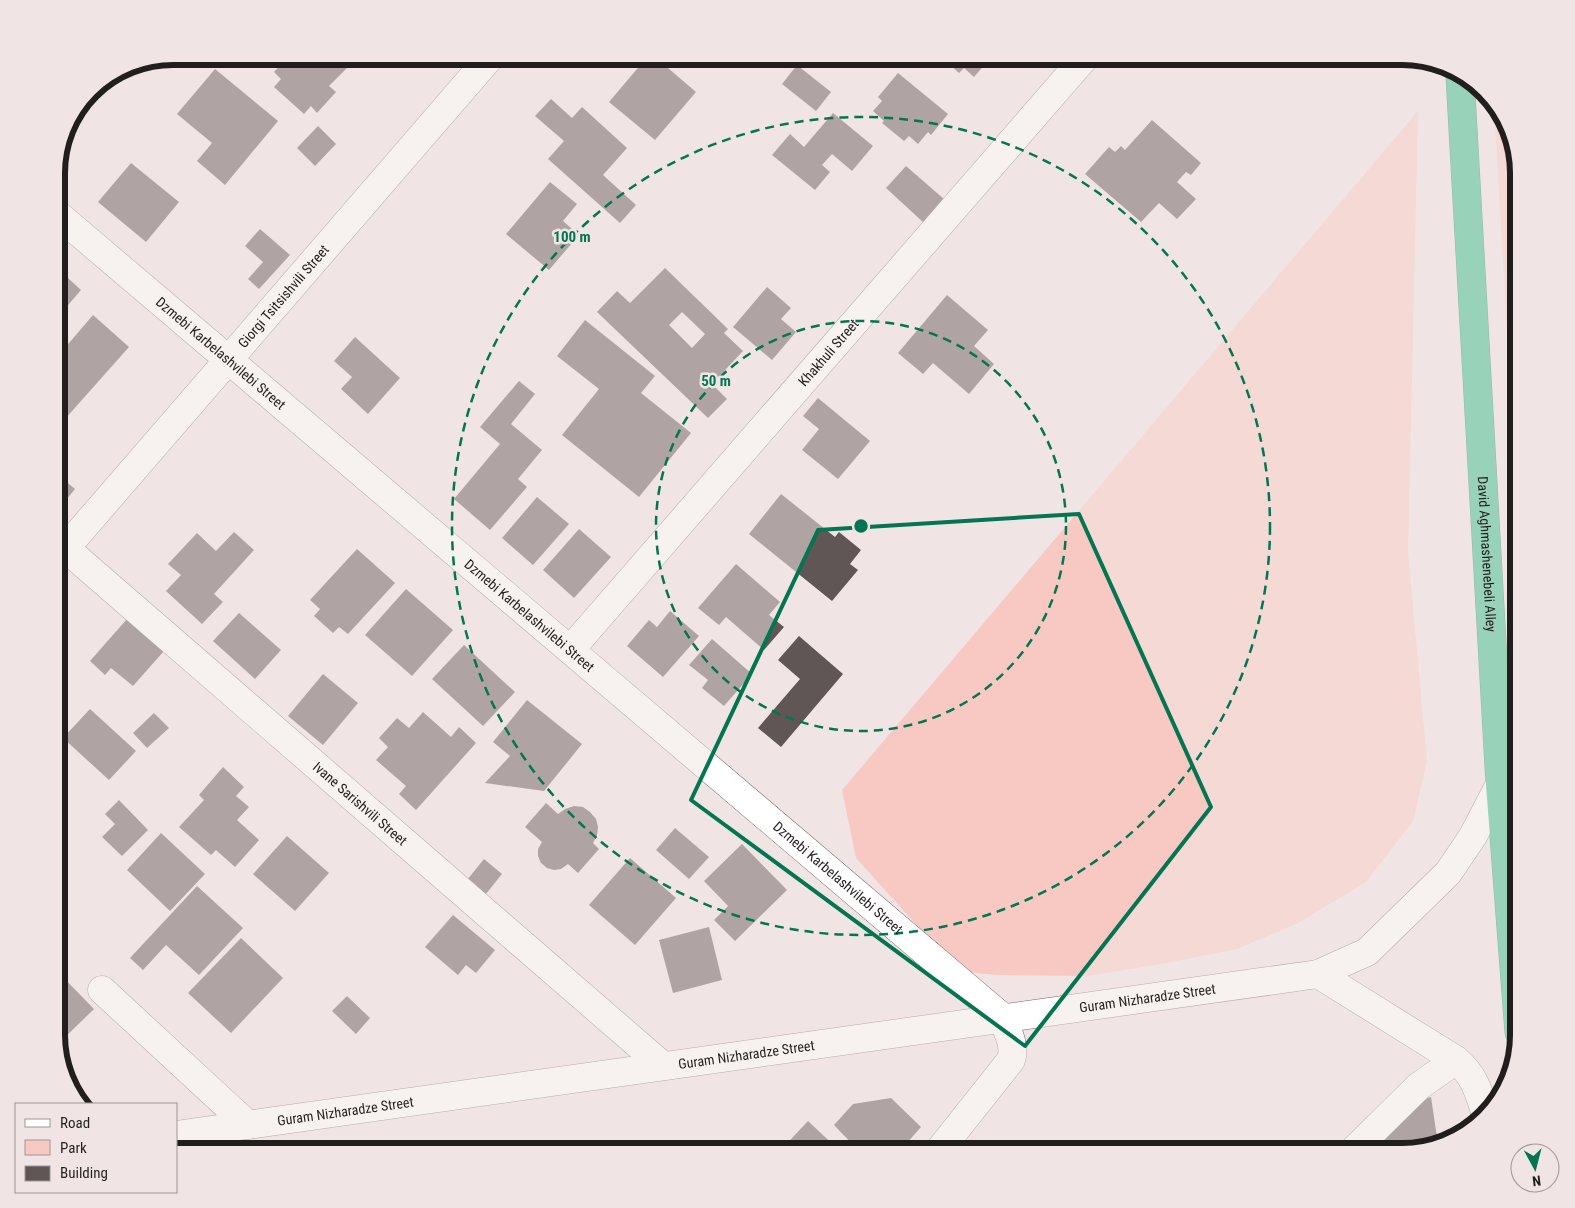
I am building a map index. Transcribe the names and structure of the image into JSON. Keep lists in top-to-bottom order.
{
  "streets": {
    "highway": ["David Aghmashenebeli Alley"],
    "street": [
      "Giorgi Tsitsishvili Street",
      "Dzmebi Karbelashvilebi Street",
      "Khakhuli Street",
      "Ivane Sarishvili Street",
      "Guram Nizharadze Street"
    ]
  },
  "crossings": [
    ["Giorgi Tsitsishvili Street", "Dzmebi Karbelashvilebi Street"],
    ["Dzmebi Karbelashvilebi Street", "Khakhuli Street"],
    ["Dzmebi Karbelashvilebi Street", "Guram Nizharadze Street"],
    ["David Aghmashenebeli Alley", "Guram Nizharadze Street"],
    ["Ivane Sarishvili Street", "Guram Nizharadze Street"]
  ],
  "legend": ["Road", "Park", "Building"],
  "north": "bottom",
  "rings": ["100 m", "50 m"]
}
